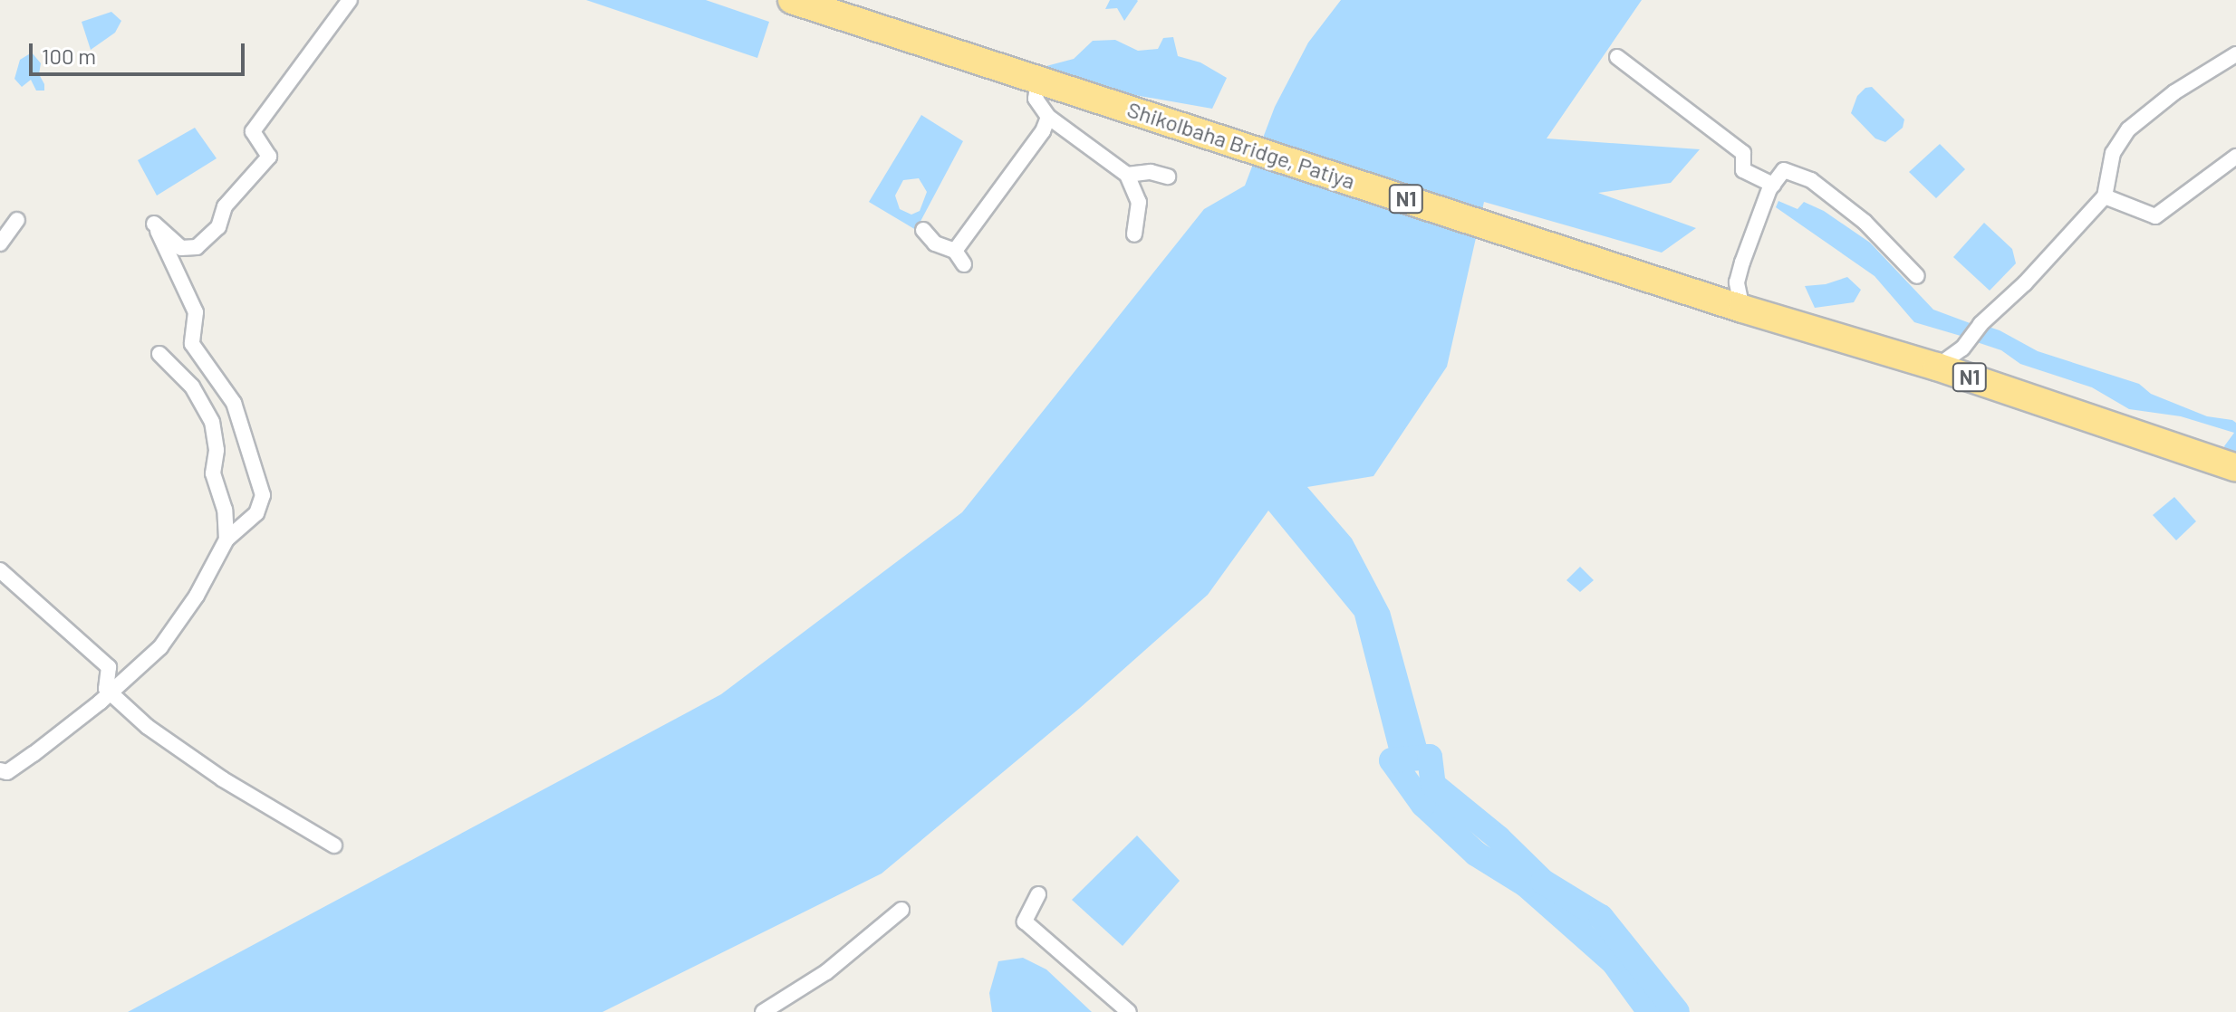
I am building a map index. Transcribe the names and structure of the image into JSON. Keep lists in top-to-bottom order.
{
  "streets": {
    "highway": ["Shikolbaha Bridge, Patiya", "N1"]
  },
  "crossings": [
    ["Shikolbaha Bridge, Patiya", "N1"]
  ],
  "scale_bar": "100 m"
}
